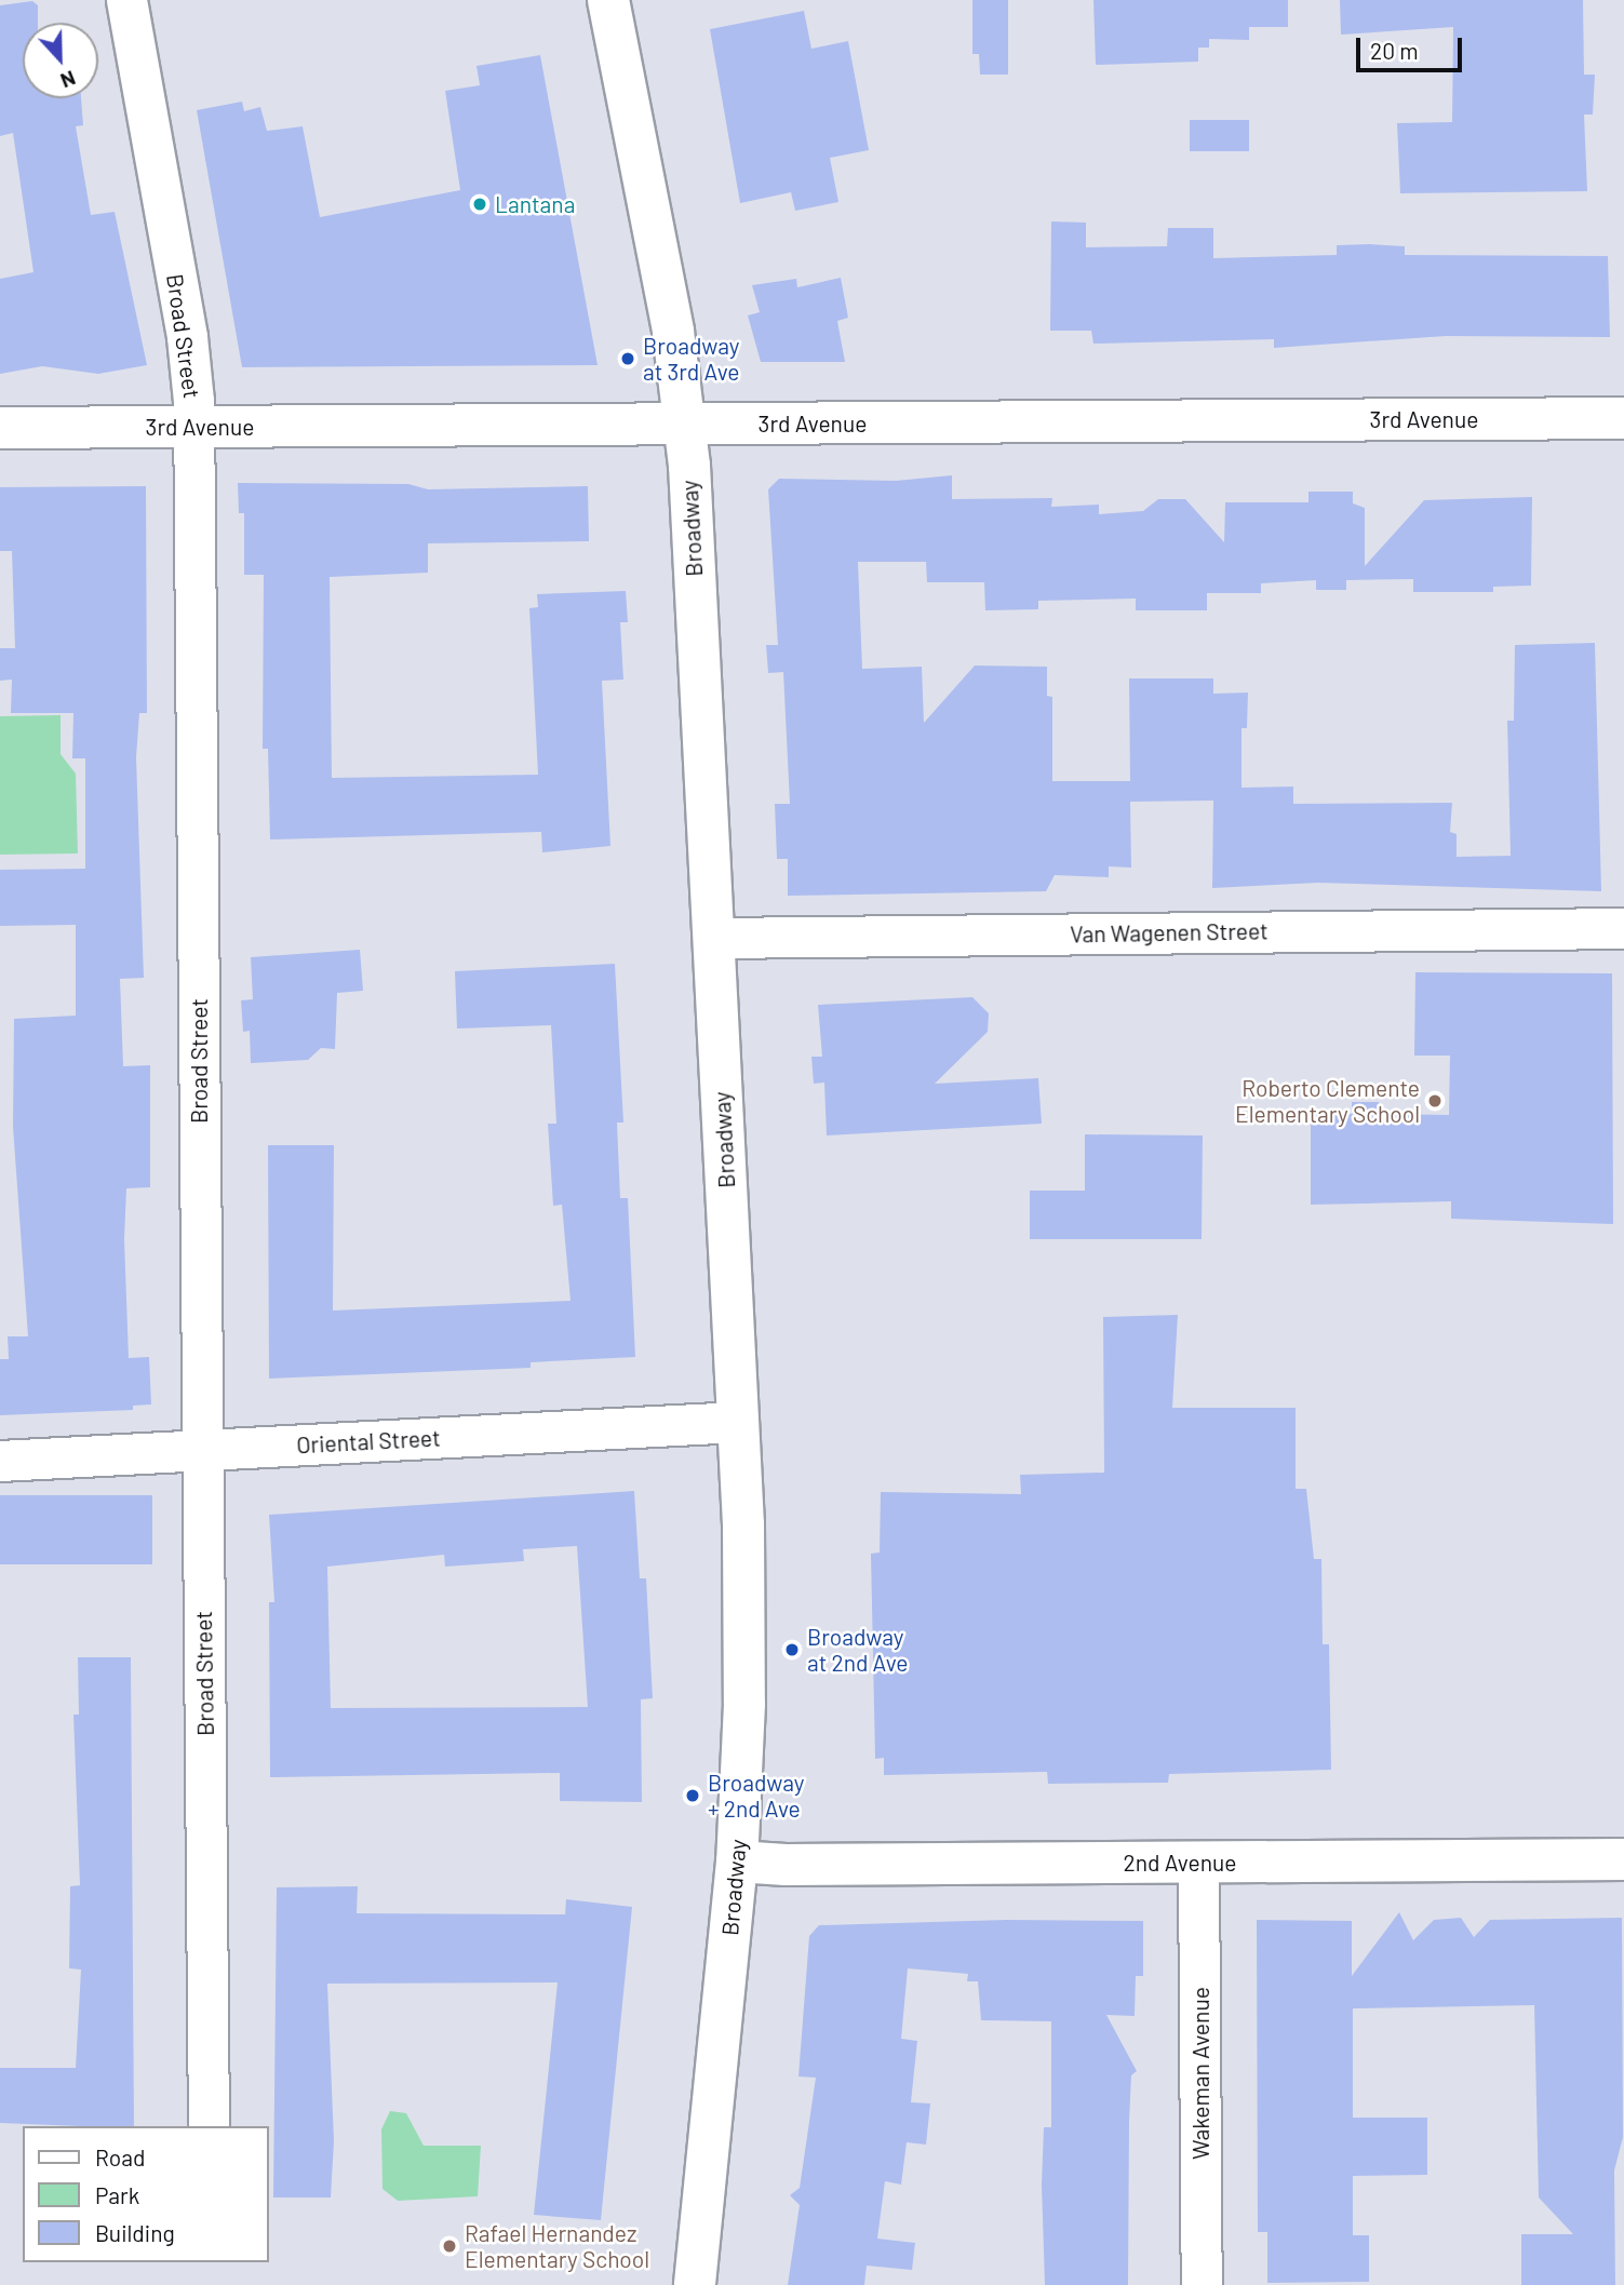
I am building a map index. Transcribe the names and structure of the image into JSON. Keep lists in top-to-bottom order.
{
  "streets": {
    "street": [
      "Broad Street",
      "3rd Avenue",
      "Broadway",
      "Van Wagenen Street",
      "Oriental Street",
      "2nd Avenue",
      "Wakeman Avenue"
    ]
  },
  "crossings": [
    ["Broad Street", "3rd Avenue"],
    ["Broad Street", "Oriental Street"],
    ["3rd Avenue", "Broadway"],
    ["Broadway", "Van Wagenen Street"],
    ["Broadway", "Oriental Street"],
    ["Broadway", "2nd Avenue"],
    ["2nd Avenue", "Wakeman Avenue"]
  ],
  "places": [
    "Lantana",
    "Broadway at 3rd Ave",
    "Roberto Clemente Elementary School",
    "Broadway at 2nd Ave",
    "Broadway + 2nd Ave",
    "Rafael Hernandez Elementary School"
  ],
  "legend": ["Road", "Park", "Building"],
  "scale_bar": "20 m",
  "north": "bottom"
}
